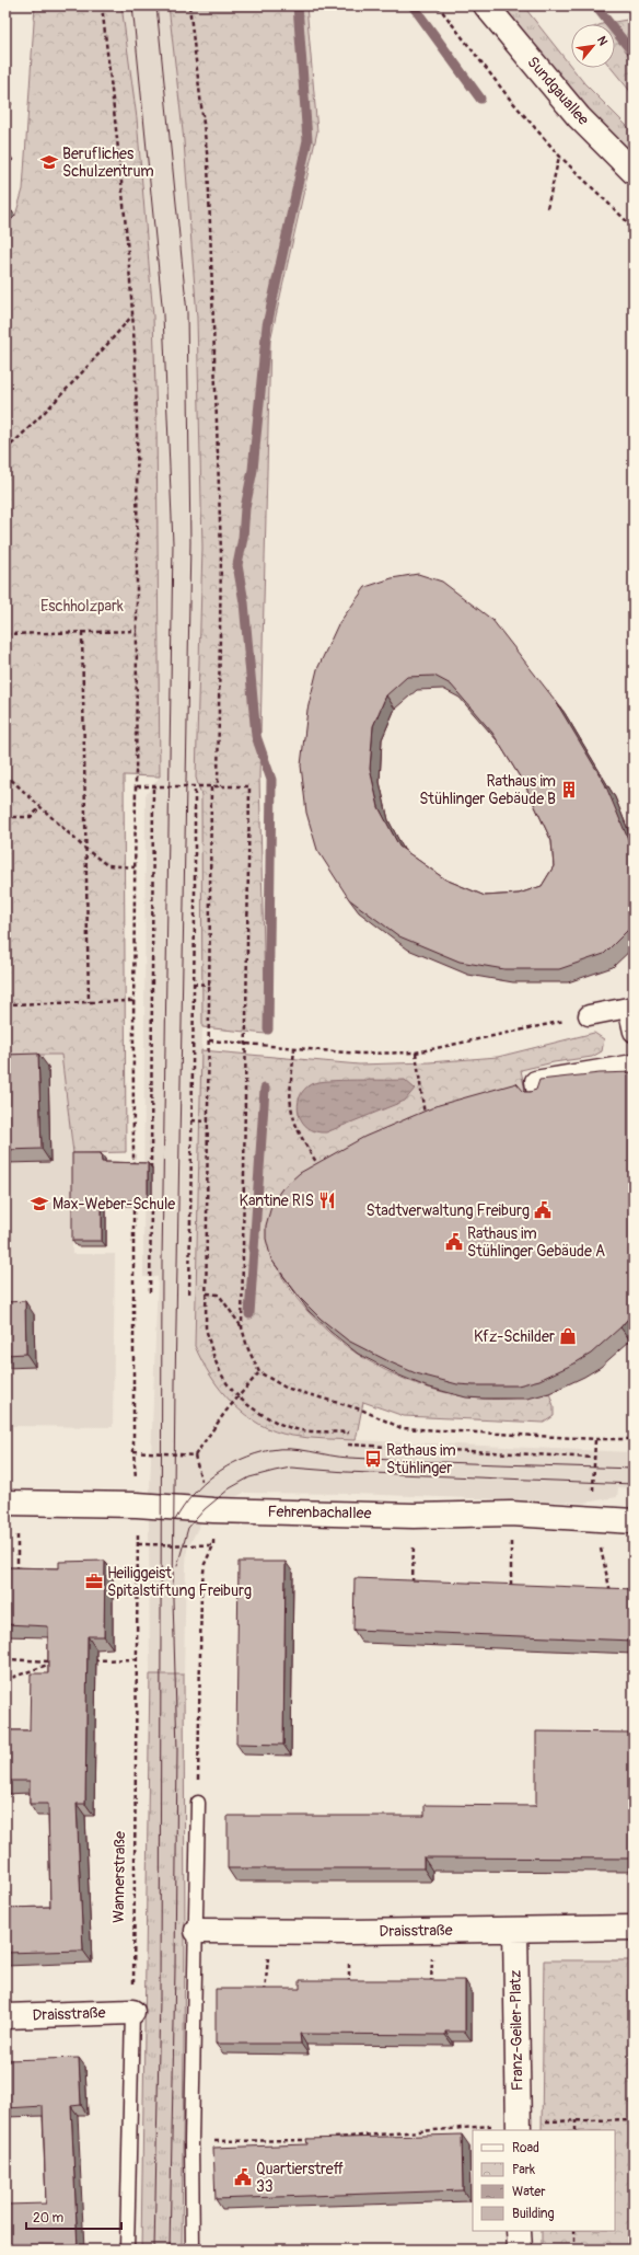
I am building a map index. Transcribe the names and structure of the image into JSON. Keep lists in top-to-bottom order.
{
  "streets": {
    "street": [
      "Sundgauallee",
      "Fehrenbachallee",
      "Draisstraße",
      "Franz-Geiler-Platz"
    ],
    "path": ["Wannerstraße"]
  },
  "crossings": [
    ["Fehrenbachallee", "Wannerstraße"],
    ["Wannerstraße", "Draisstraße"],
    ["Draisstraße", "Franz-Geiler-Platz"]
  ],
  "parks": ["Eschholzpark"],
  "places": {
    "school or university": ["Berufliches Schulzentrum", "Max-Weber-Schule"],
    "building": ["Rathaus im Stühlinger Gebäude B"],
    "restaurant": ["Kantine RIS"],
    "public building": ["Stadtverwaltung Freiburg", "Rathaus im Stühlinger Gebäude A", "Quartierstreff 33"],
    "shop": ["Kfz-Schilder"],
    "bus stop": ["Rathaus im Stühlinger"],
    "office": ["Heiliggeist Spitalstiftung Freiburg"]
  },
  "legend": [
    "Road",
    "Park",
    "Water",
    "Building"
  ],
  "scale_bar": "20 m",
  "north": "top right"
}
